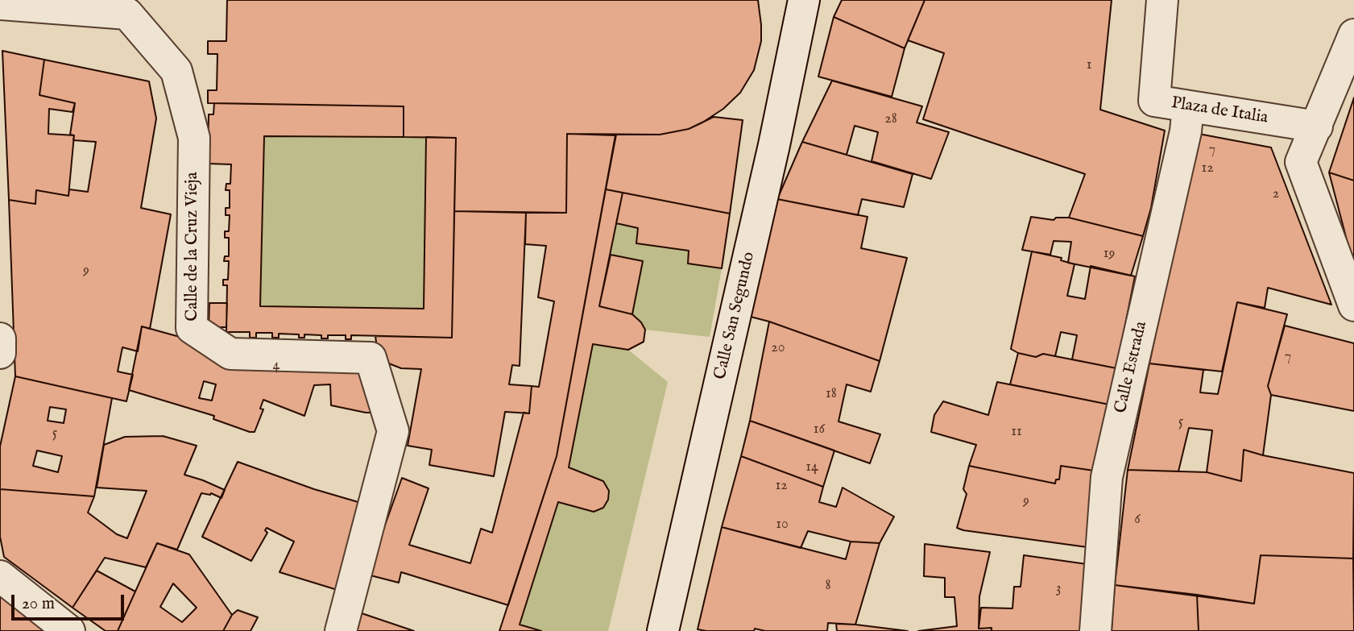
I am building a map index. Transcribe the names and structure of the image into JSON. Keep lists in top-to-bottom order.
{
  "streets": {
    "street": [
      "Plaza de Italia",
      "Calle de la Cruz Vieja",
      "Calle San Segundo",
      "Calle Estrada"
    ]
  },
  "crossings": [
    ["Plaza de Italia", "Calle Estrada"]
  ],
  "house_numbers": [
    "1",
    "28",
    "7",
    "12",
    "2",
    "19",
    "9",
    "20",
    "7",
    "4",
    "18",
    "5",
    "16",
    "11",
    "5",
    "14",
    "12",
    "9",
    "6",
    "10",
    "8",
    "3"
  ],
  "scale_bar": "20 m"
}
